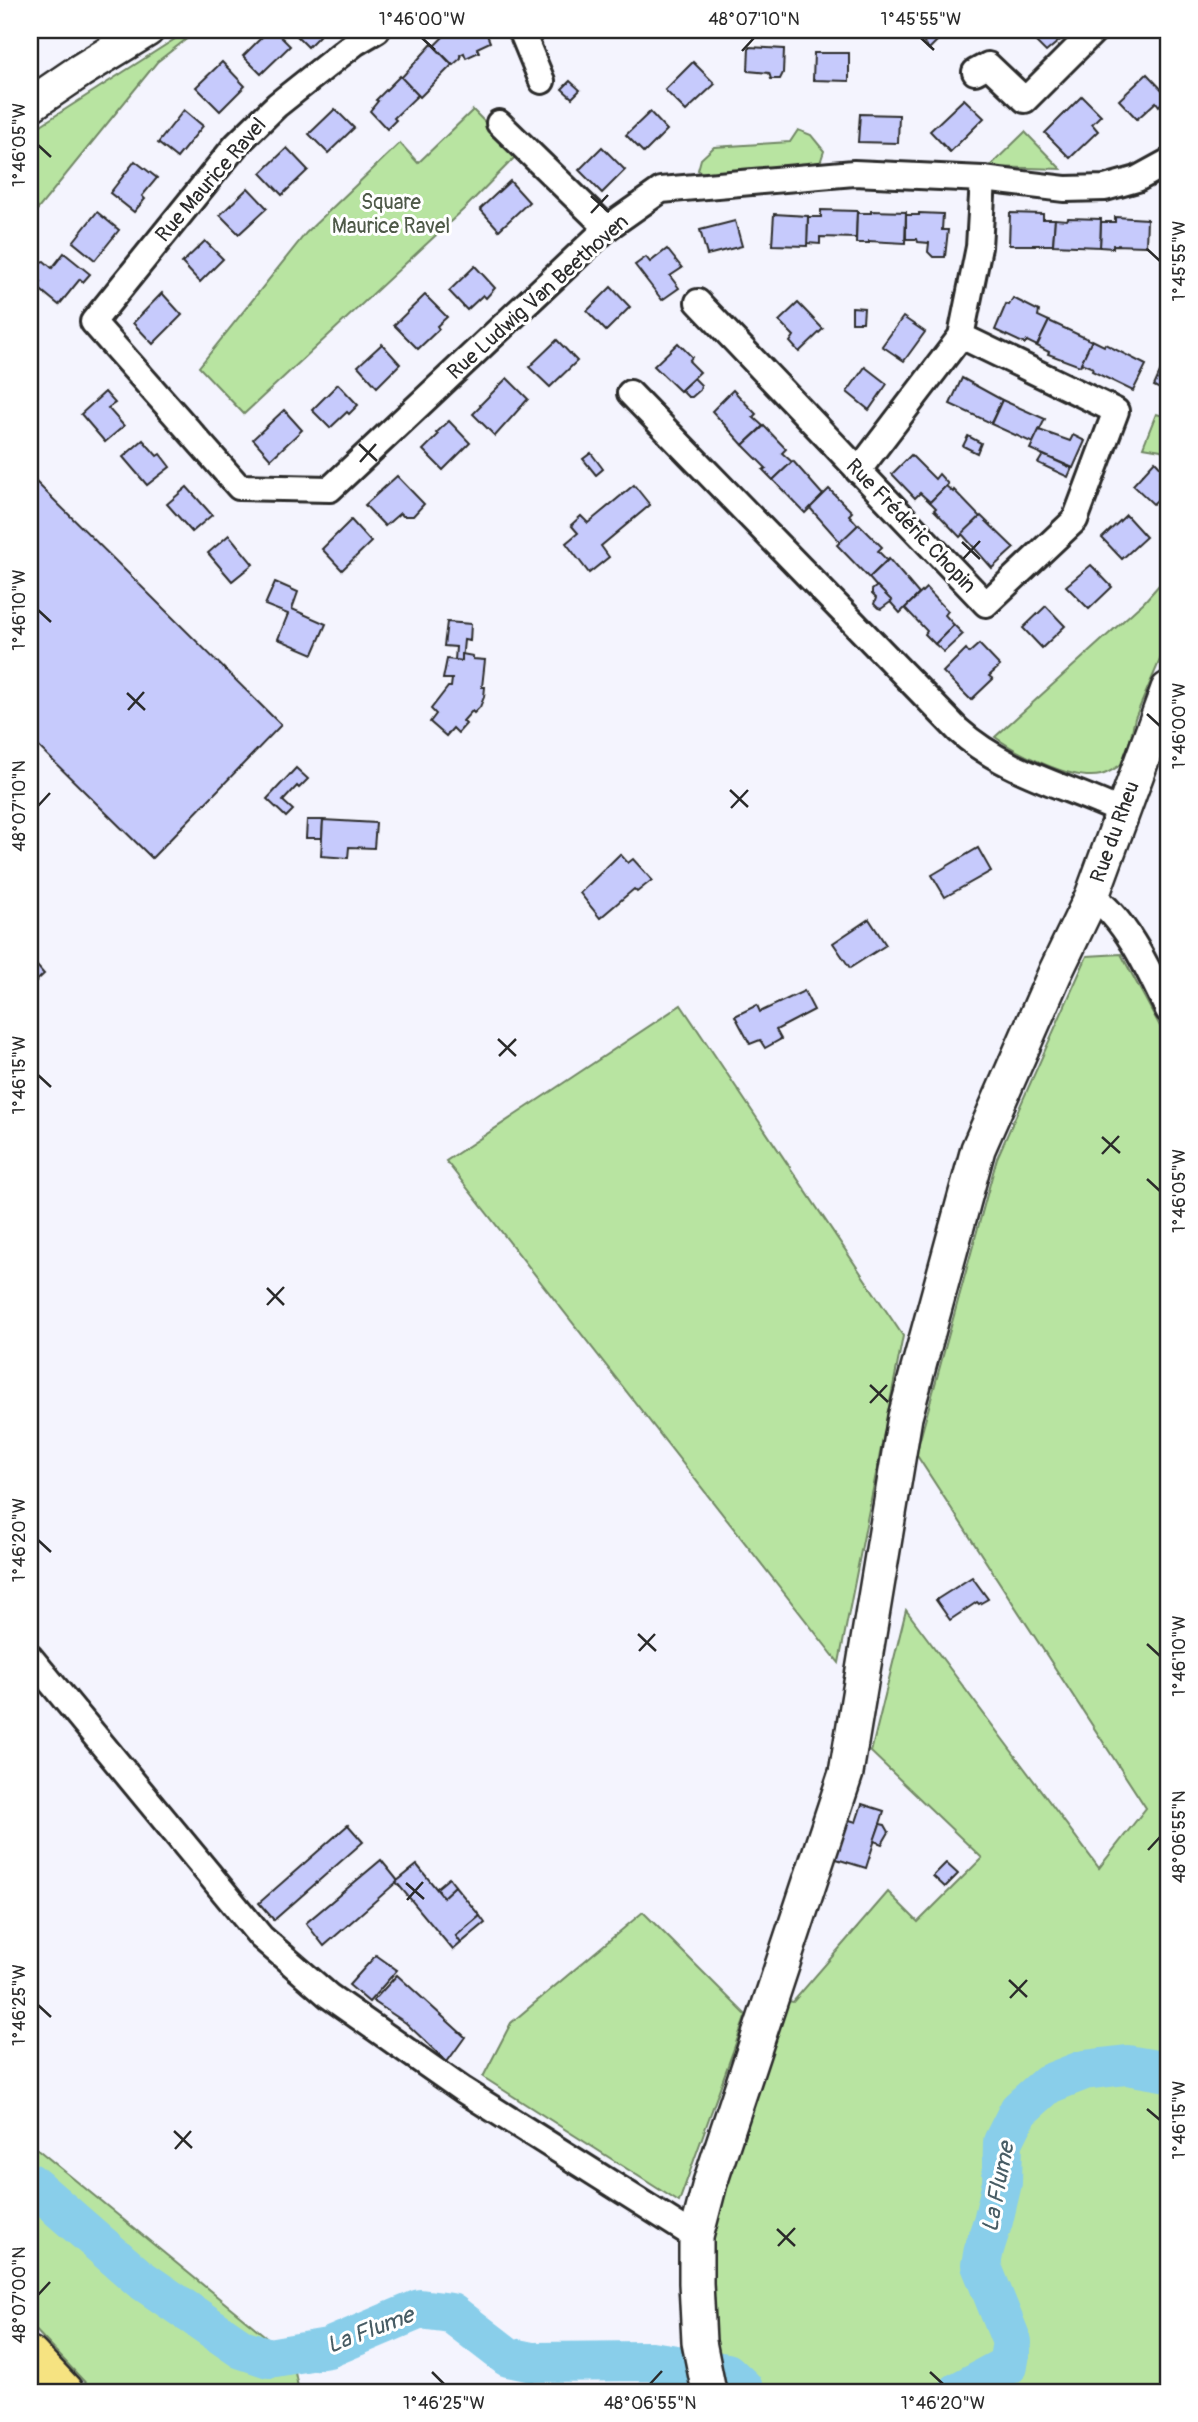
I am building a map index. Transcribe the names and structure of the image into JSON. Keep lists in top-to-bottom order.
{
  "streets": {
    "street": [
      "Rue Maurice Ravel",
      "Rue Ludwig Van Beethoven",
      "Rue Frédéric Chopin",
      "Rue du Rheu"
    ]
  },
  "crossings": [
    ["Rue Maurice Ravel", "Rue Ludwig Van Beethoven"]
  ],
  "water": ["La Flume"],
  "parks": ["Square Maurice Ravel"],
  "coordinates": [
    "1°46'00\"W",
    "48°07'10\"N",
    "1°45'55\"W",
    "1°46'05\"W",
    "1°46'10\"W",
    "1°46'15\"W",
    "1°46'20\"W",
    "48°06'55\"N",
    "1°46'25\"W",
    "48°07'00\"N"
  ]
}
